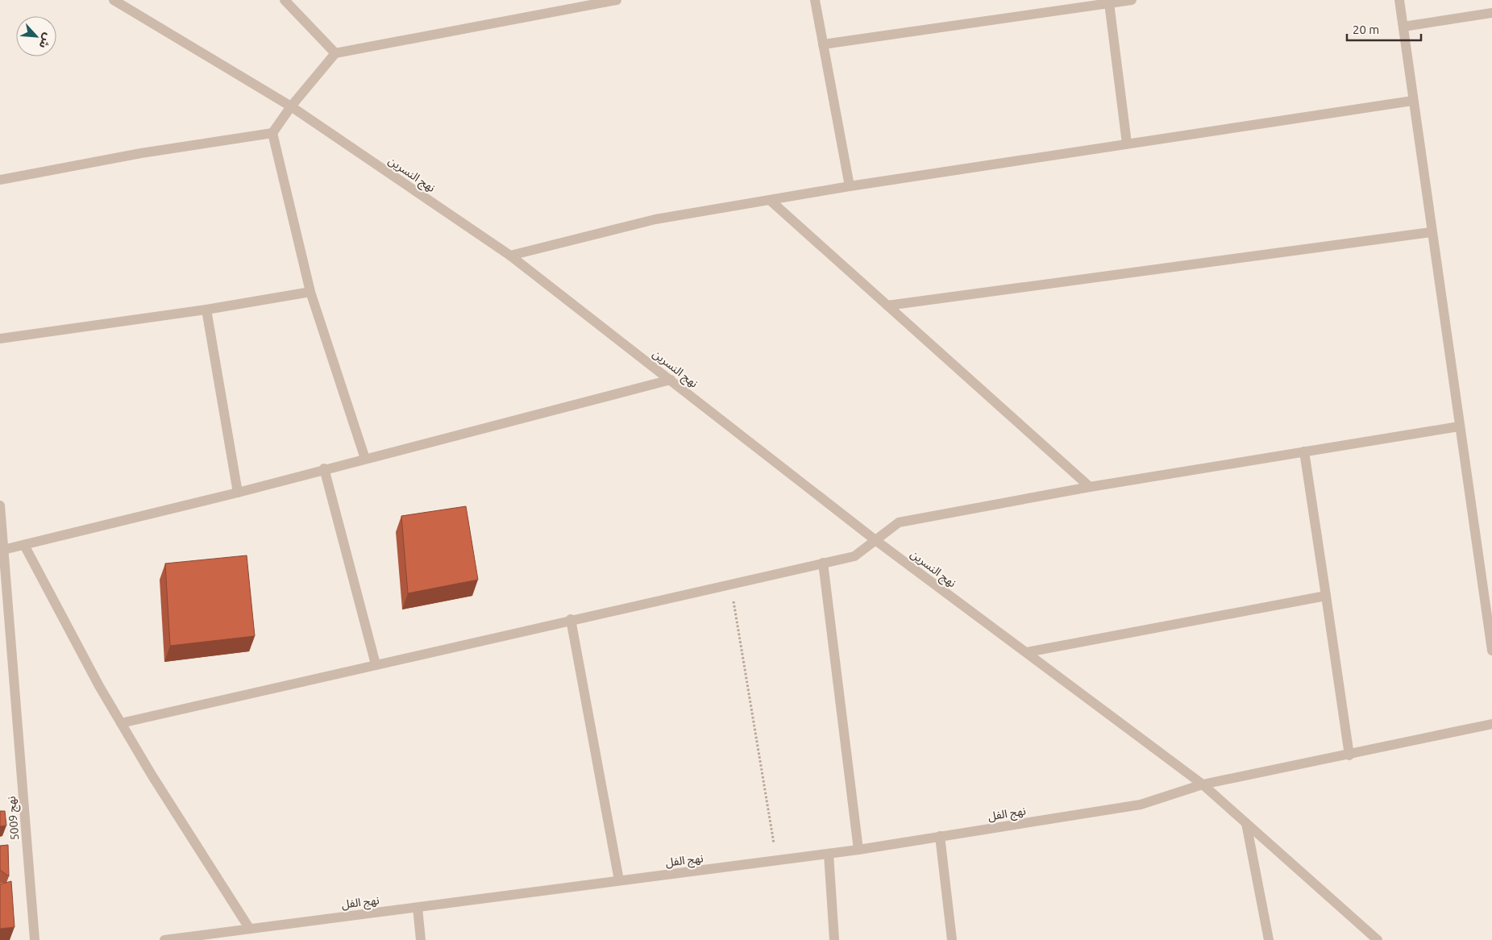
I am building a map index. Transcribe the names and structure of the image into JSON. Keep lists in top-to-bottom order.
{
  "streets": {
    "street": ["نهج النسرين", "نهج الفل", "نهج 5009"]
  },
  "crossings": [
    ["نهج النسرين", "نهج الفل"]
  ],
  "scale_bar": "20 m",
  "north": "bottom right"
}
